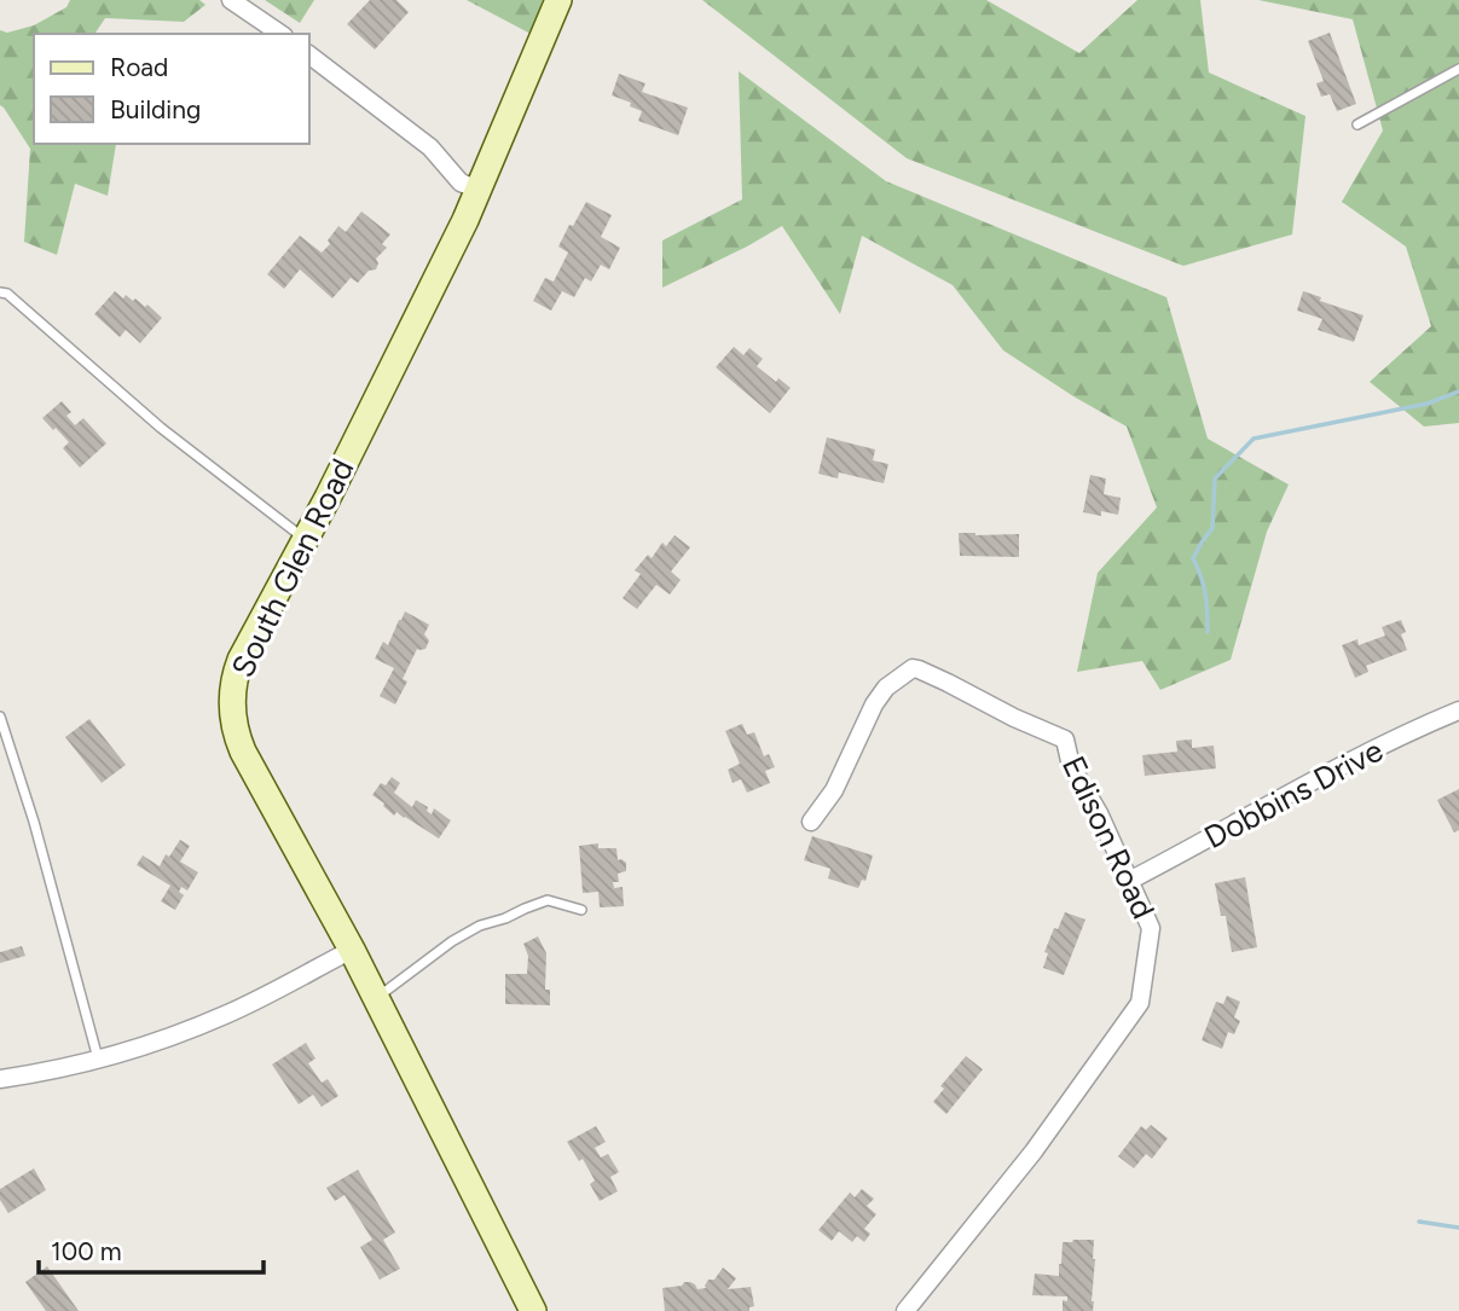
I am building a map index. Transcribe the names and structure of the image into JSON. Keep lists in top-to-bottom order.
{
  "streets": {
    "main road": ["South Glen Road"],
    "street": ["Dobbins Drive", "Edison Road"]
  },
  "crossings": [
    ["Dobbins Drive", "Edison Road"]
  ],
  "legend": ["Road", "Building"],
  "scale_bar": "100 m"
}
